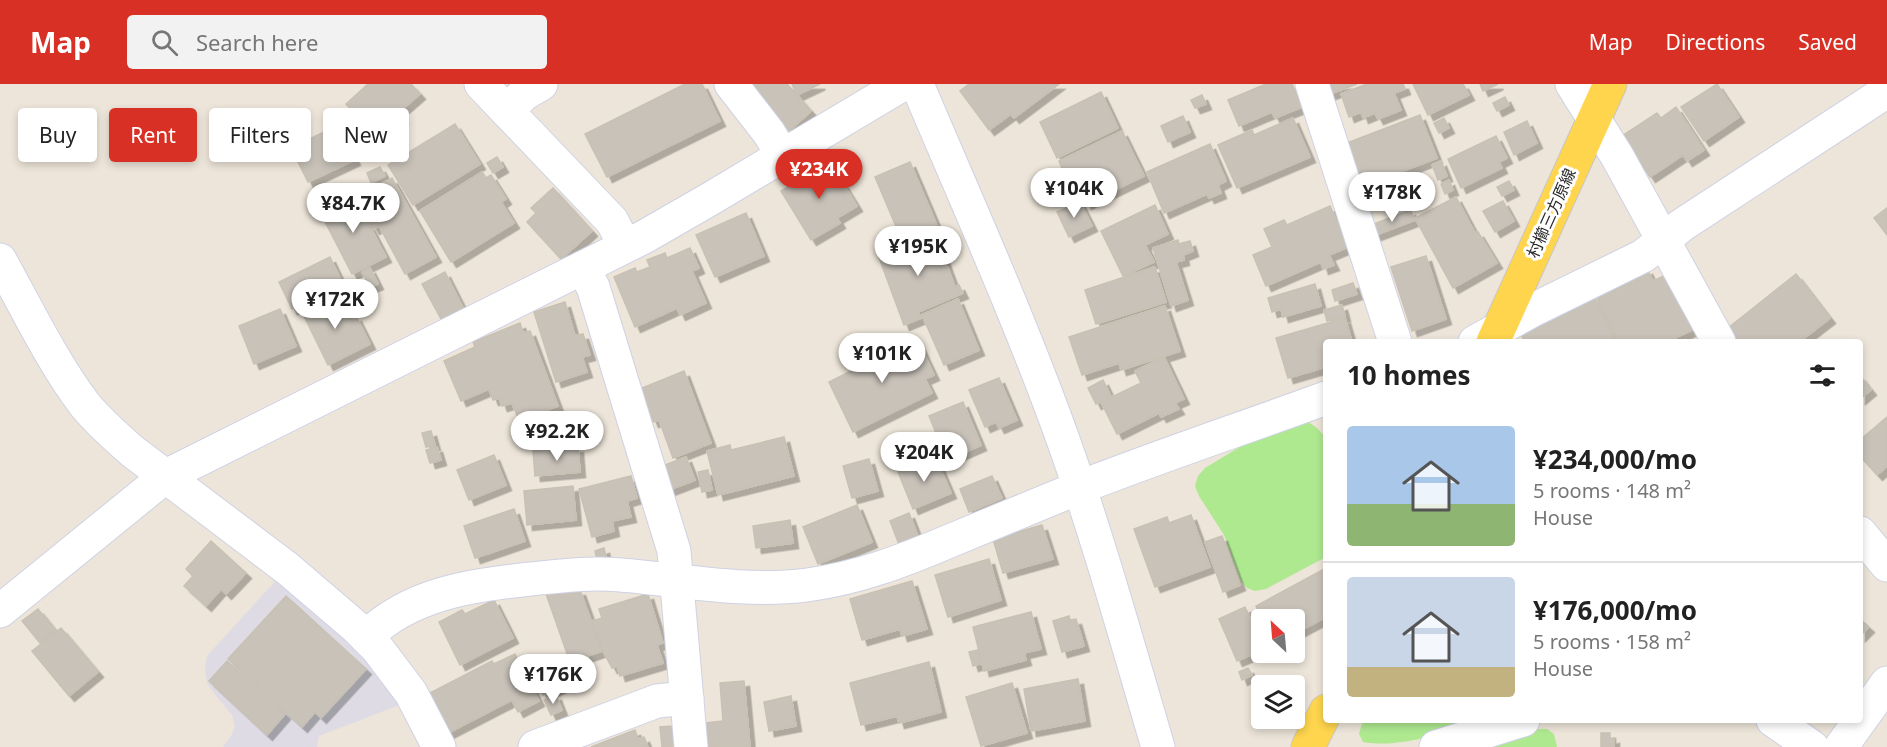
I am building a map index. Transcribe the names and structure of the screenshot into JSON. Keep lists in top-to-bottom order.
{
  "streets": {
    "main road": ["村櫛三方原線"]
  },
  "north": "top left",
  "page": {
    "header": "Map",
    "search": "Search here",
    "nav": ["Map", "Directions", "Saved"],
    "chip": [
      "Buy",
      "Rent",
      "Filters",
      "New"
    ],
    "price": [
      "¥234K",
      "¥104K",
      "¥178K",
      "¥84.7K",
      "¥195K",
      "¥172K",
      "¥101K",
      "¥92.2K",
      "¥204K",
      "¥176K"
    ],
    "heading": "10 homes",
    "list": [
      {
        "name": "¥234,000/mo",
        "note": "5 rooms · 148 m² · House"
      },
      {
        "name": "¥176,000/mo",
        "note": "5 rooms · 158 m² · House"
      }
    ]
  }
}
